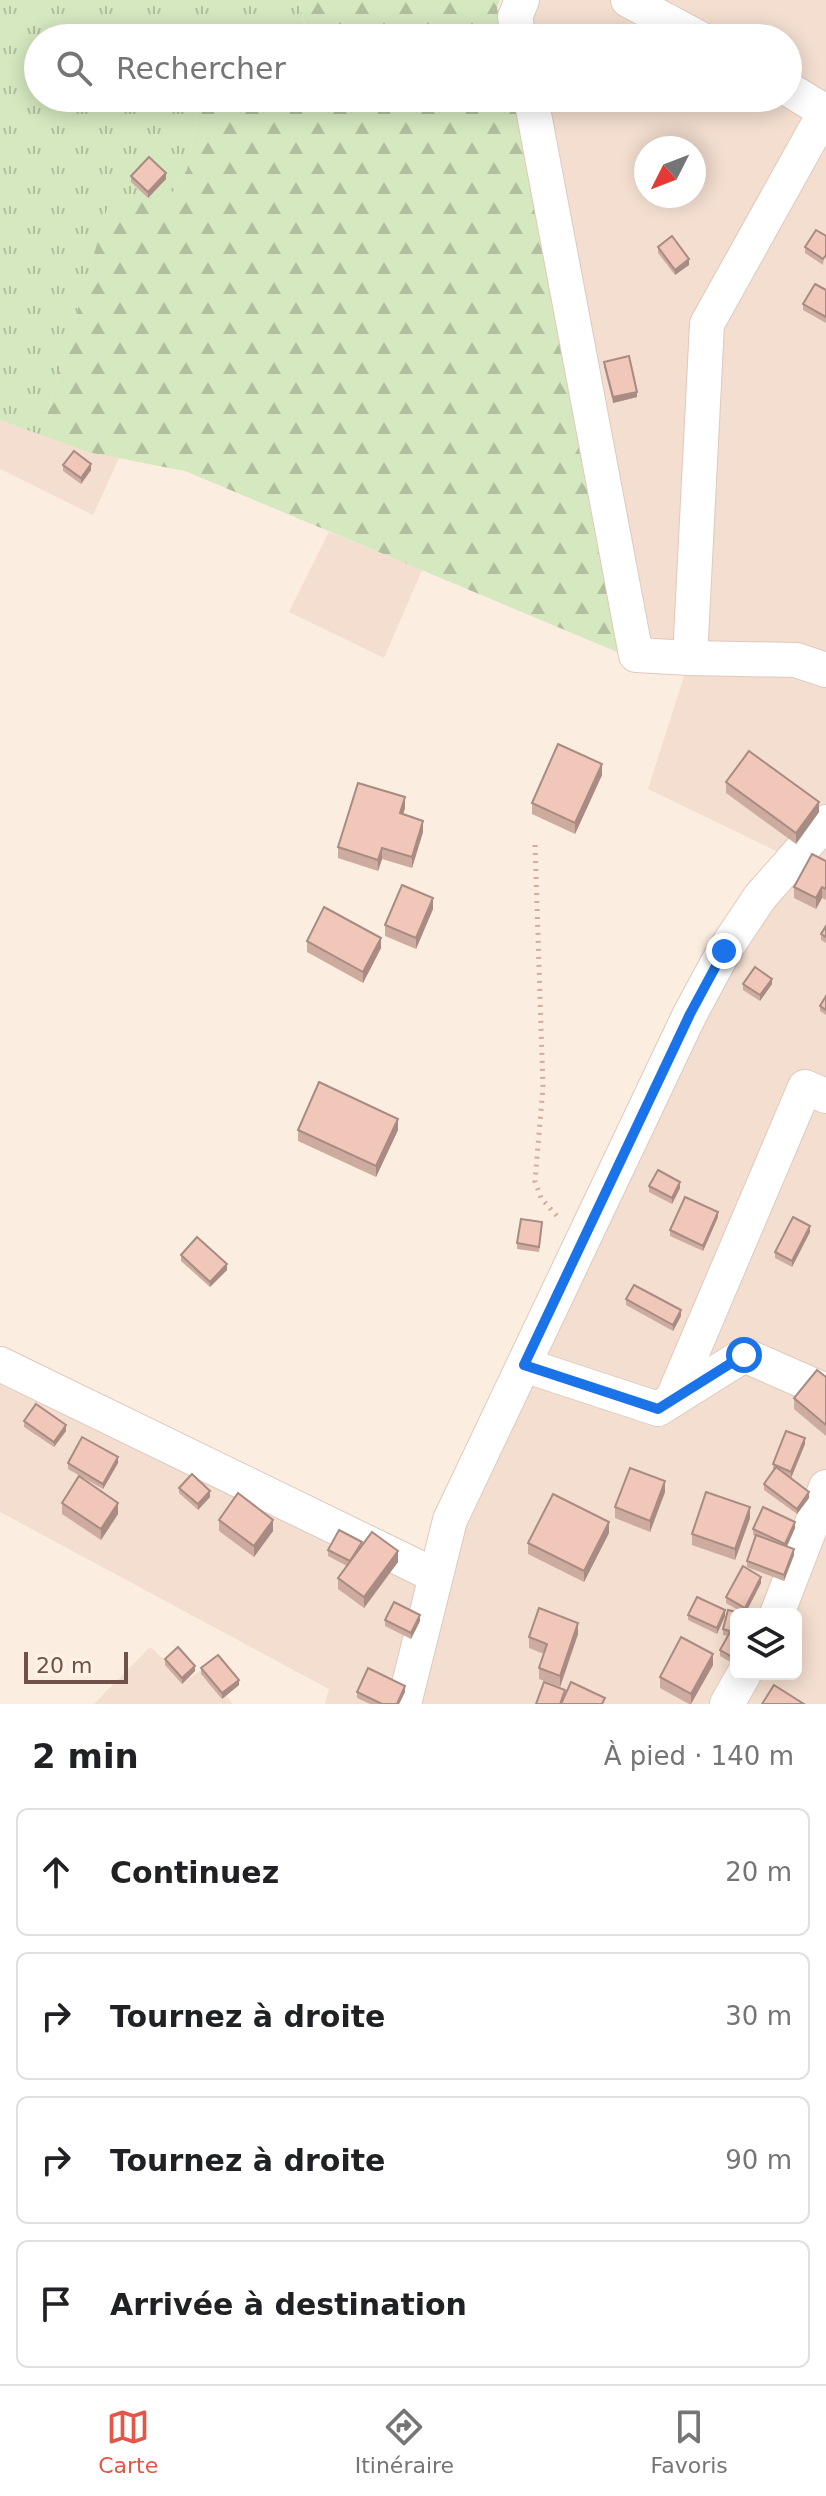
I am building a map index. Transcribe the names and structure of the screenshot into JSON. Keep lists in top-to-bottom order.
{
  "scale_bar": "20 m",
  "north": "bottom left",
  "page": {
    "search": "Rechercher",
    "scale": "20 m",
    "heading": ["2 min", "À pied · 140 m"],
    "list": [
      ["Continuez", "20 m"],
      ["Tournez à droite", "30 m"],
      ["Tournez à droite", "90 m"],
      "Arrivée à destination"
    ],
    "nav": ["Carte", "Itinéraire", "Favoris"]
  }
}
